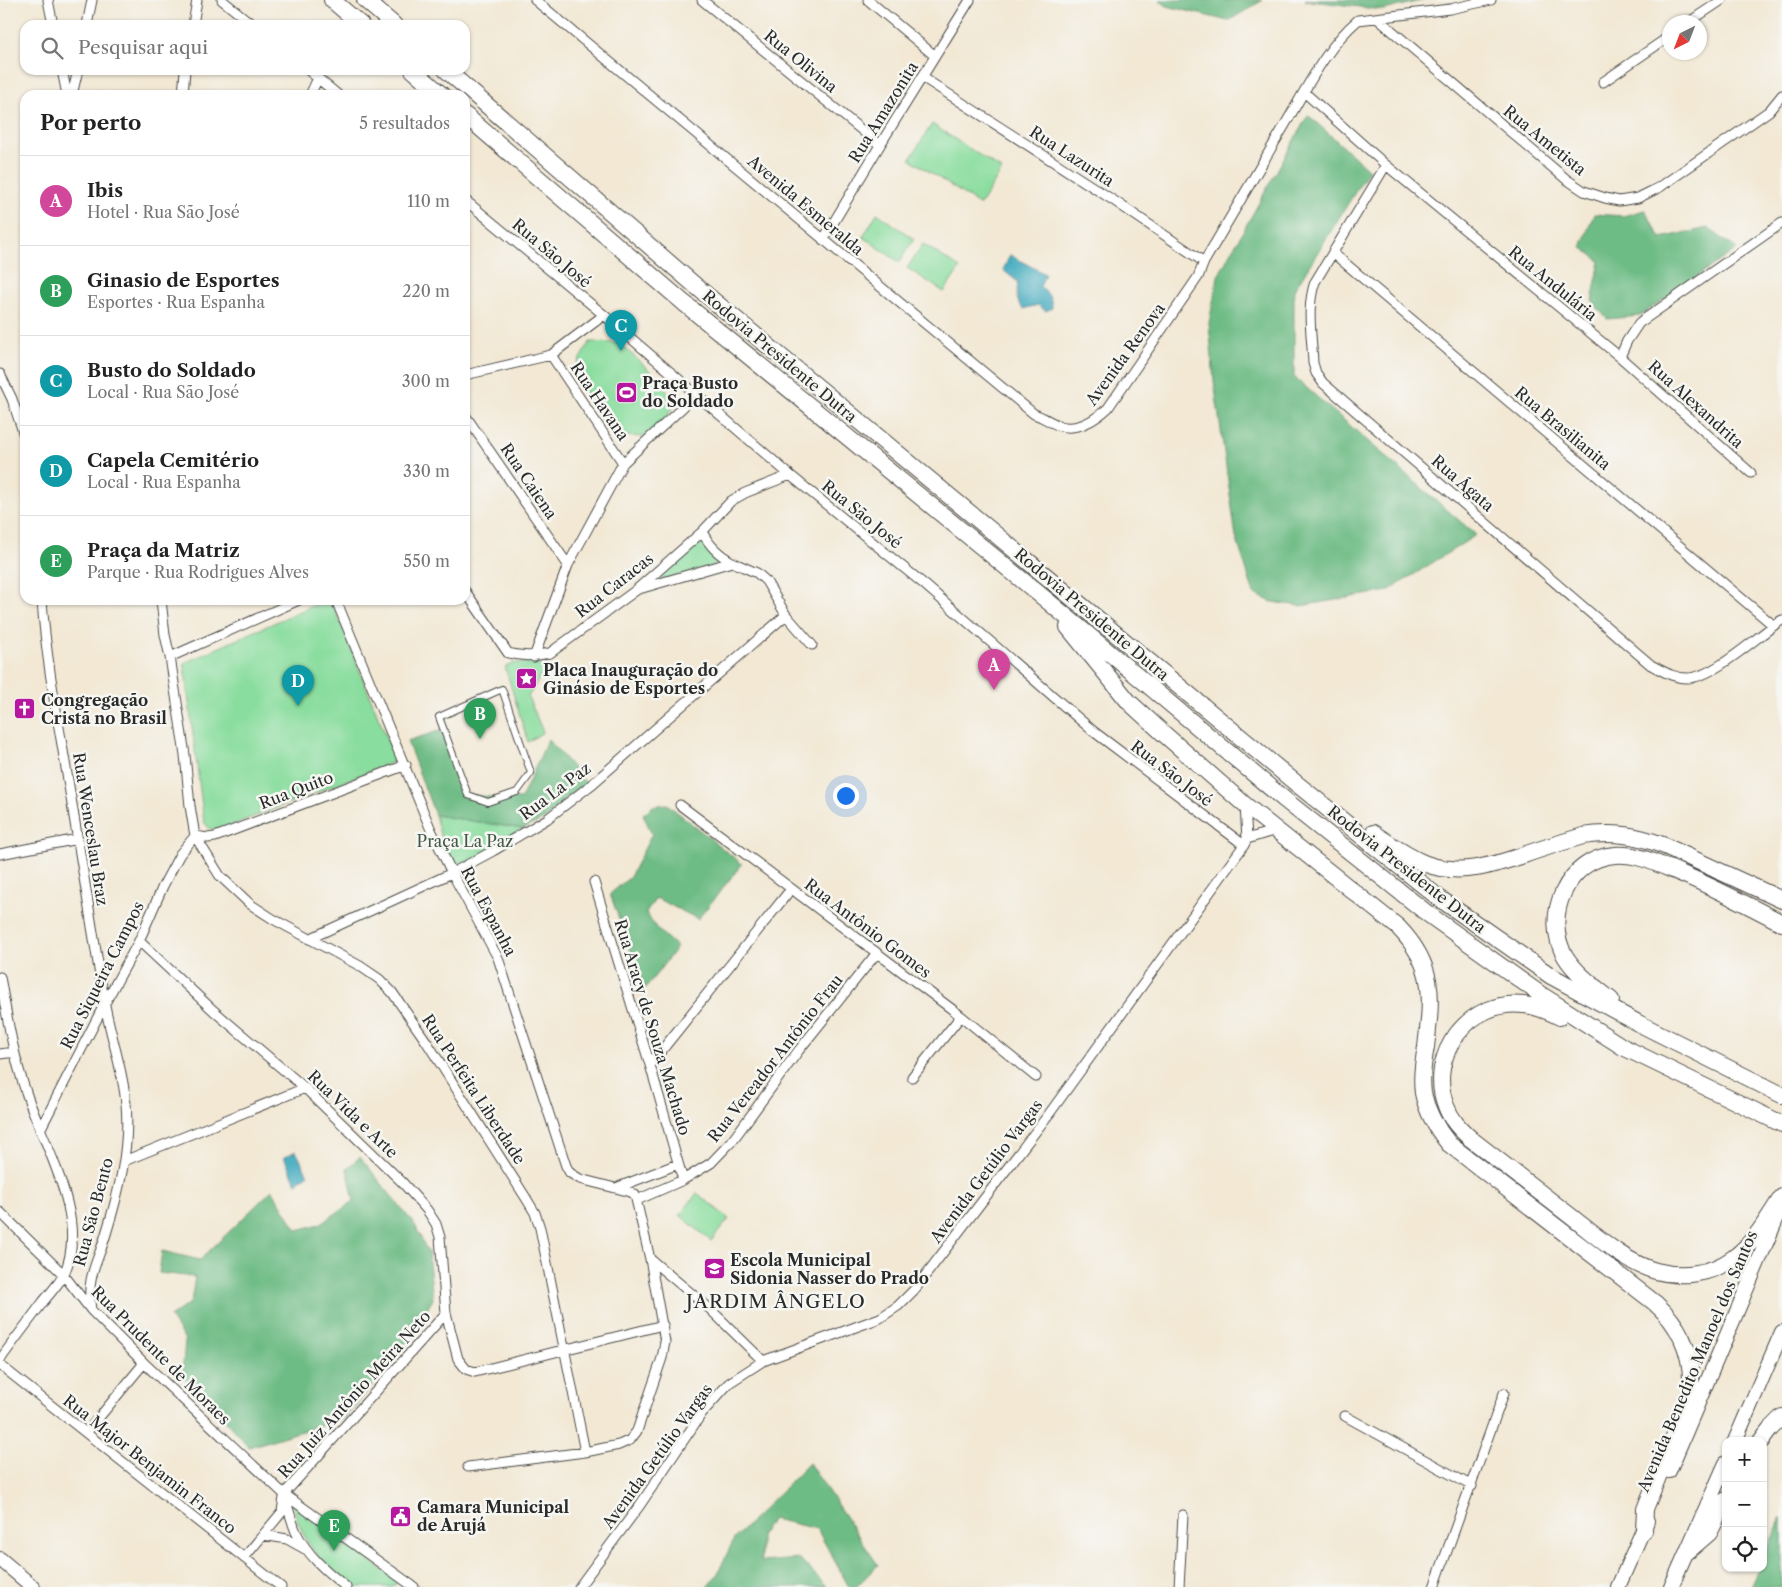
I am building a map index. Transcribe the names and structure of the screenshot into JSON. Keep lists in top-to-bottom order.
{
  "streets": {
    "highway": ["Rodovia Presidente Dutra"],
    "main road": ["Avenida Benedito Manoel dos Santos"],
    "street": [
      "Rua Olivina",
      "Rua Amazonita",
      "Rua Ametista",
      "Rua Lazurita",
      "Avenida Esmeralda",
      "Rua São José",
      "Rua Andulária",
      "Avenida Renova",
      "Rua Havana",
      "Rua Alexandrita",
      "Rua Brasilianita",
      "Rua Caiena",
      "Rua Ágata",
      "Rua Caracas",
      "Rua Quito",
      "Rua La Paz",
      "Rua Wenceslau Braz",
      "Rua Espanha",
      "Rua Antônio Gomes",
      "Rua Siqueira Campos",
      "Rua Aracy de Souza Machado",
      "Rua Vereador Antônio Frau",
      "Rua Perfeita Liberdade",
      "Rua Vida e Arte",
      "Avenida Getúlio Vargas",
      "Rua São Bento",
      "Rua Prudente de Moraes",
      "Rua Juiz Antônio Meira Neto",
      "Rua Major Benjamin Franco"
    ]
  },
  "crossings": [
    ["Rua Olivina", "Rua Amazonita"],
    ["Rua Amazonita", "Rua Lazurita"],
    ["Rua Amazonita", "Avenida Esmeralda"],
    ["Rua Lazurita", "Avenida Renova"],
    ["Avenida Esmeralda", "Avenida Renova"],
    ["Rua São José", "Rua Caracas"],
    ["Rua São José", "Avenida Getúlio Vargas"],
    ["Rua Andulária", "Rua Alexandrita"],
    ["Rua Andulária", "Rua Ágata"],
    ["Rua Brasilianita", "Rua Ágata"],
    ["Rua Quito", "Rua Espanha"],
    ["Rua Quito", "Rua Siqueira Campos"],
    ["Rua Quito", "Rua Perfeita Liberdade"],
    ["Rua La Paz", "Rua Espanha"],
    ["Rua La Paz", "Rua Perfeita Liberdade"],
    ["Rua Wenceslau Braz", "Rua Siqueira Campos"],
    ["Rua Wenceslau Braz", "Rua São Bento"],
    ["Rua Espanha", "Rua Vereador Antônio Frau"],
    ["Rua Antônio Gomes", "Rua Vereador Antônio Frau"],
    ["Rua Siqueira Campos", "Rua Perfeita Liberdade"],
    ["Rua Siqueira Campos", "Rua Vida e Arte"],
    ["Rua Siqueira Campos", "Rua São Bento"],
    ["Rua Aracy de Souza Machado", "Rua Vereador Antônio Frau"],
    ["Rua Perfeita Liberdade", "Rua Vida e Arte"],
    ["Rua Vida e Arte", "Rua Juiz Antônio Meira Neto"],
    ["Rua São Bento", "Rua Prudente de Moraes"],
    ["Rua Prudente de Moraes", "Rua Juiz Antônio Meira Neto"]
  ],
  "districts": ["JARDIM ÂNGELO"],
  "parks": ["Praça La Paz"],
  "places": {
    "sports": ["Praça Busto do Soldado"],
    "place": ["Placa Inauguração do Ginásio de Esportes"],
    "church": ["Congregação Cristã no Brasil"],
    "school or university": ["Escola Municipal Sidonia Nasser do Prado"],
    "public building": ["Camara Municipal de Arujá"]
  },
  "north": "bottom left",
  "page": {
    "search": "Pesquisar aqui",
    "heading": ["Por perto", "5 resultados"],
    "list": [
      {
        "mark": "A",
        "name": "Ibis",
        "note": "Hotel · Rua São José",
        "value": "110 m"
      },
      {
        "mark": "B",
        "name": "Ginasio de Esportes",
        "note": "Esportes · Rua Espanha",
        "value": "220 m"
      },
      {
        "mark": "C",
        "name": "Busto do Soldado",
        "note": "Local · Rua São José",
        "value": "300 m"
      },
      {
        "mark": "D",
        "name": "Capela Cemitério",
        "note": "Local · Rua Espanha",
        "value": "330 m"
      },
      {
        "mark": "E",
        "name": "Praça da Matriz",
        "note": "Parque · Rua Rodrigues Alves",
        "value": "550 m"
      }
    ],
    "pins": [
      "C",
      "A",
      "D",
      "B",
      "E"
    ],
    "map_buttons": ["+", "−"]
  }
}
